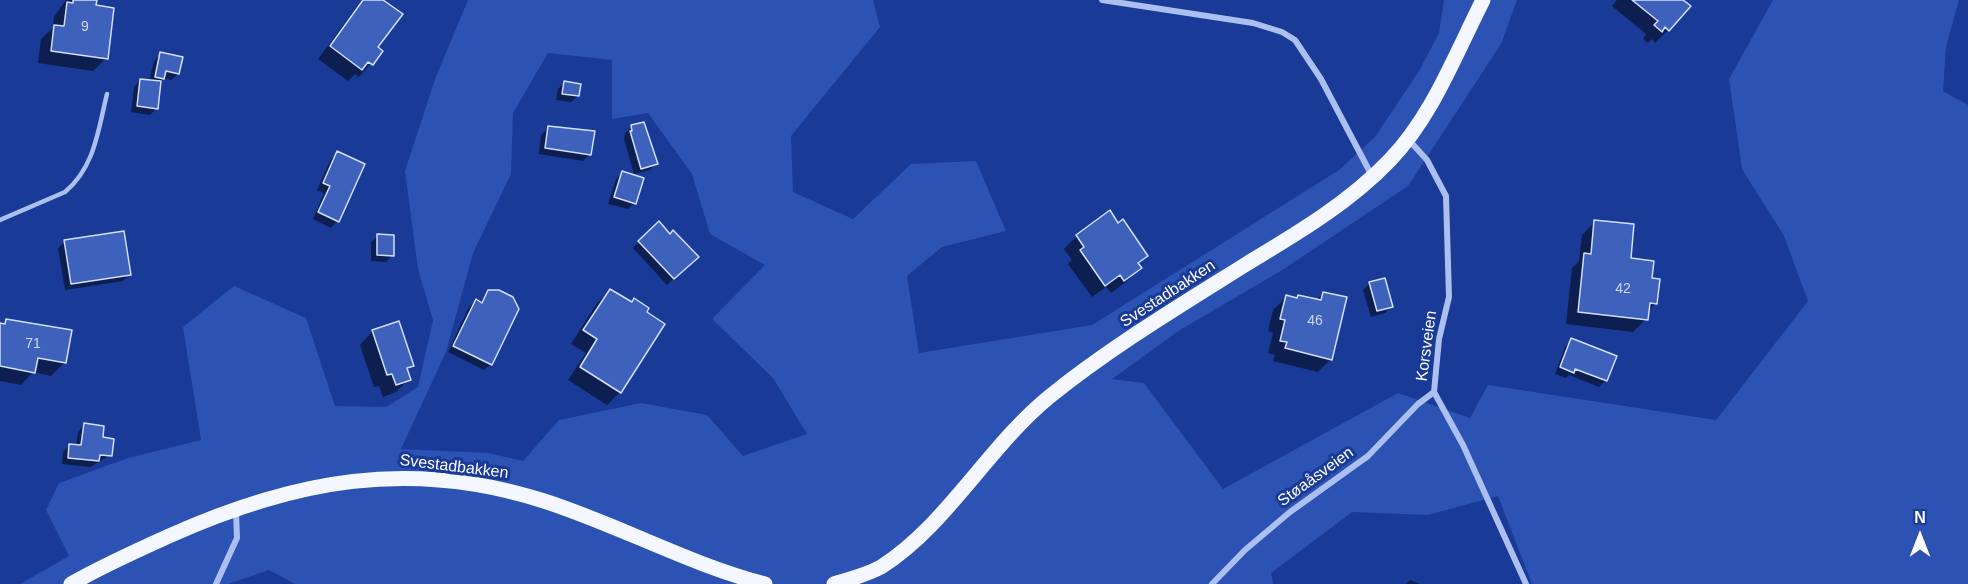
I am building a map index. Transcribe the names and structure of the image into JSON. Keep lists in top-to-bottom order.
{
  "streets": {
    "main road": ["Svestadbakken"],
    "street": ["Korsveien", "Støaåsveien"]
  },
  "crossings": [
    ["Svestadbakken", "Korsveien"],
    ["Korsveien", "Støaåsveien"]
  ],
  "house_numbers": [
    "9",
    "42",
    "46",
    "71"
  ],
  "north": "top"
}
